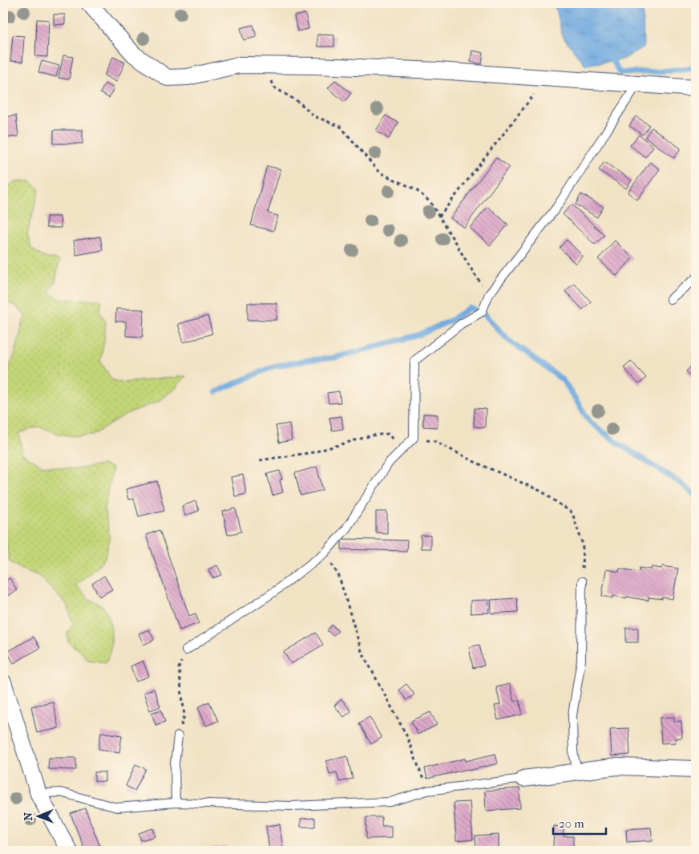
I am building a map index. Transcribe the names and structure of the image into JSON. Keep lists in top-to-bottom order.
{
  "scale_bar": "20 m",
  "north": "left"
}
